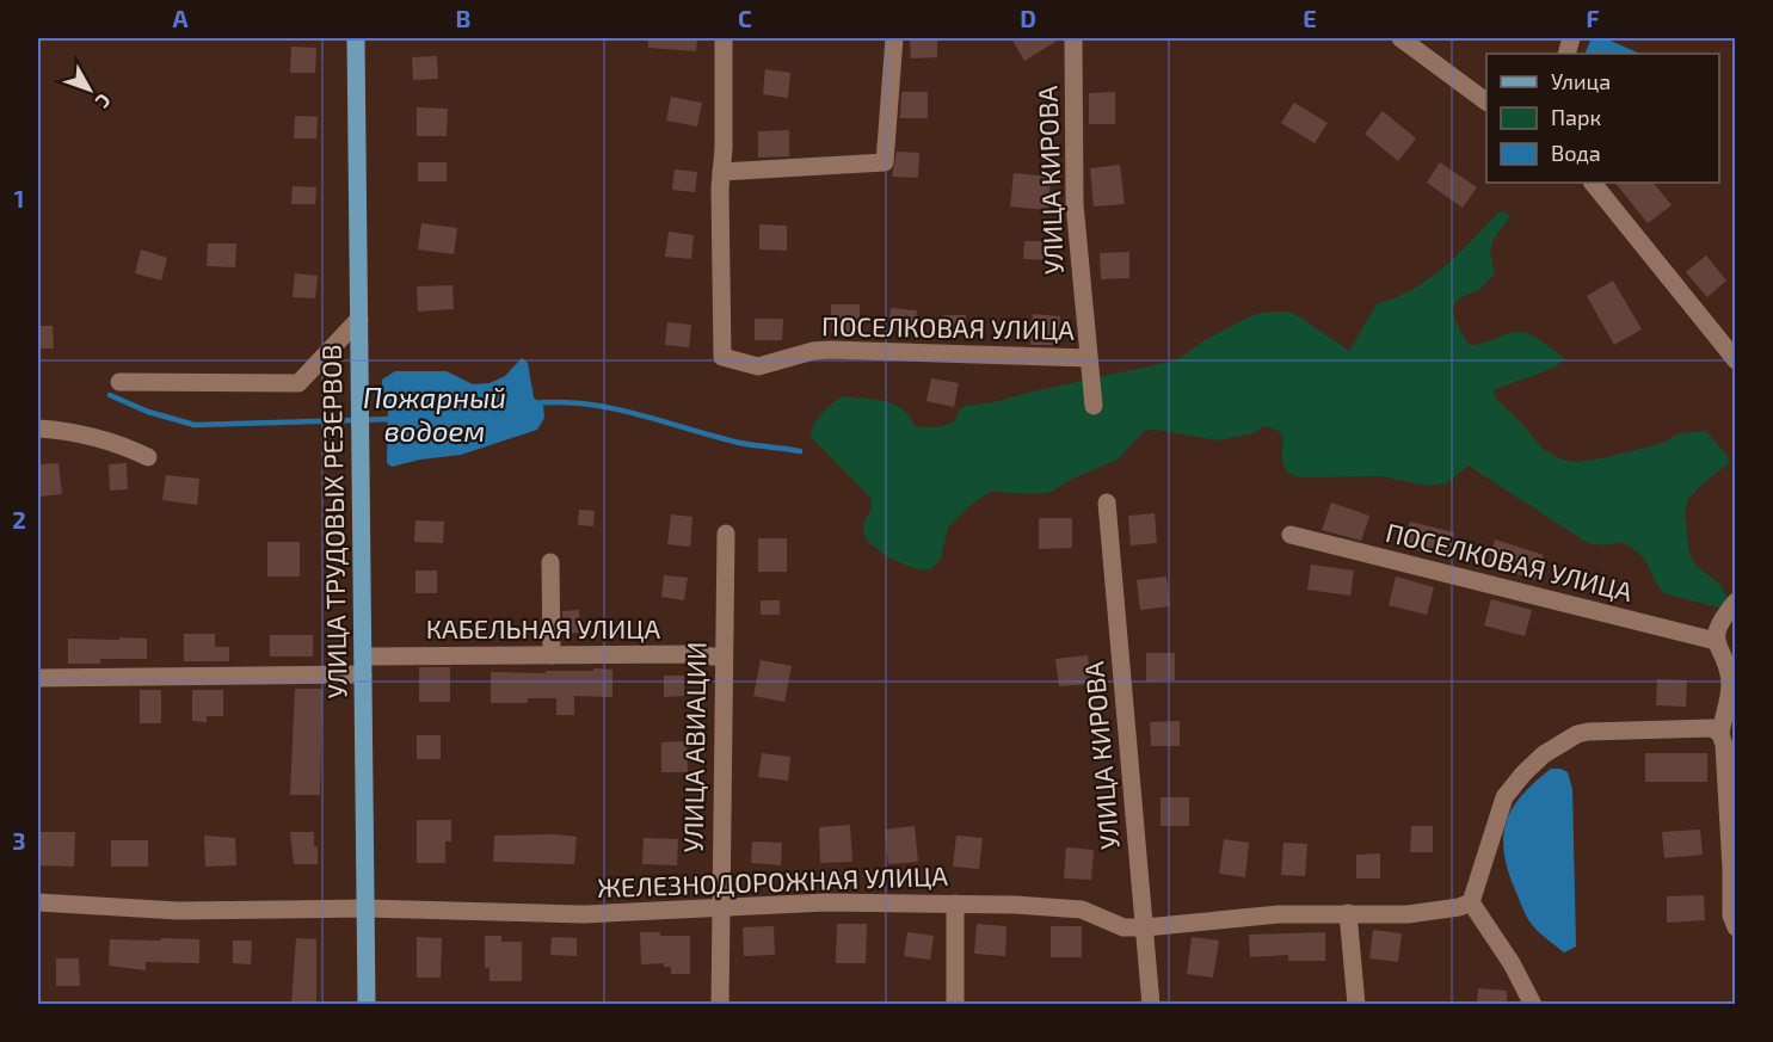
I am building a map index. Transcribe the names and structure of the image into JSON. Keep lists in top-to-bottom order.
{
  "streets": {
    "main road": ["УЛИЦА ТРУДОВЫХ РЕЗЕРВОВ"],
    "street": [
      "УЛИЦА КИРОВА",
      "ПОСЕЛКОВАЯ УЛИЦА",
      "КАБЕЛЬНАЯ УЛИЦА",
      "УЛИЦА АВИАЦИИ",
      "ЖЕЛЕЗНОДОРОЖНАЯ УЛИЦА"
    ]
  },
  "crossings": [
    ["УЛИЦА КИРОВА", "ПОСЕЛКОВАЯ УЛИЦА"],
    ["УЛИЦА КИРОВА", "ЖЕЛЕЗНОДОРОЖНАЯ УЛИЦА"],
    ["УЛИЦА ТРУДОВЫХ РЕЗЕРВОВ", "КАБЕЛЬНАЯ УЛИЦА"],
    ["УЛИЦА ТРУДОВЫХ РЕЗЕРВОВ", "ЖЕЛЕЗНОДОРОЖНАЯ УЛИЦА"],
    ["КАБЕЛЬНАЯ УЛИЦА", "УЛИЦА АВИАЦИИ"],
    ["УЛИЦА АВИАЦИИ", "ЖЕЛЕЗНОДОРОЖНАЯ УЛИЦА"]
  ],
  "water": ["Пожарный водоем"],
  "legend": ["Улица", "Парк", "Вода"],
  "north": "bottom right",
  "grid": {
    "columns": [
      "A",
      "B",
      "C",
      "D",
      "E",
      "F"
    ],
    "rows": ["1", "2", "3"]
  }
}
